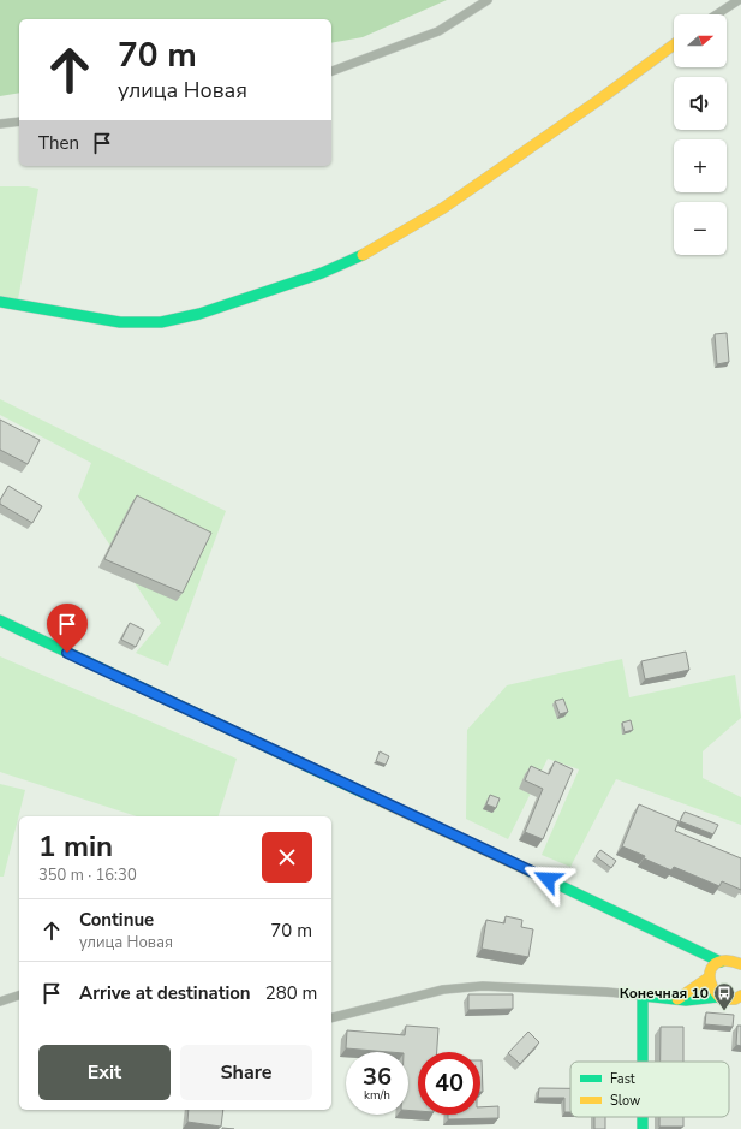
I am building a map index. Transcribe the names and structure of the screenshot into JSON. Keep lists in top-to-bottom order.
{
  "places": {
    "bus stop": ["Конечная 10"]
  },
  "legend": ["Fast", "Slow"],
  "north": "right",
  "page": {
    "map_buttons": ["+", "−"],
    "turn": ["70 m", "улица Новая"],
    "then": "Then",
    "heading": ["1 min", "350 m · 16:30"],
    "list": [
      {
        "name": "Continue",
        "note": "улица Новая",
        "value": "70 m"
      },
      {
        "name": "Arrive at destination",
        "value": "280 m"
      }
    ],
    "buttons": ["Exit", "Share"],
    "speed": "36 km/h",
    "limit": "40"
  }
}
